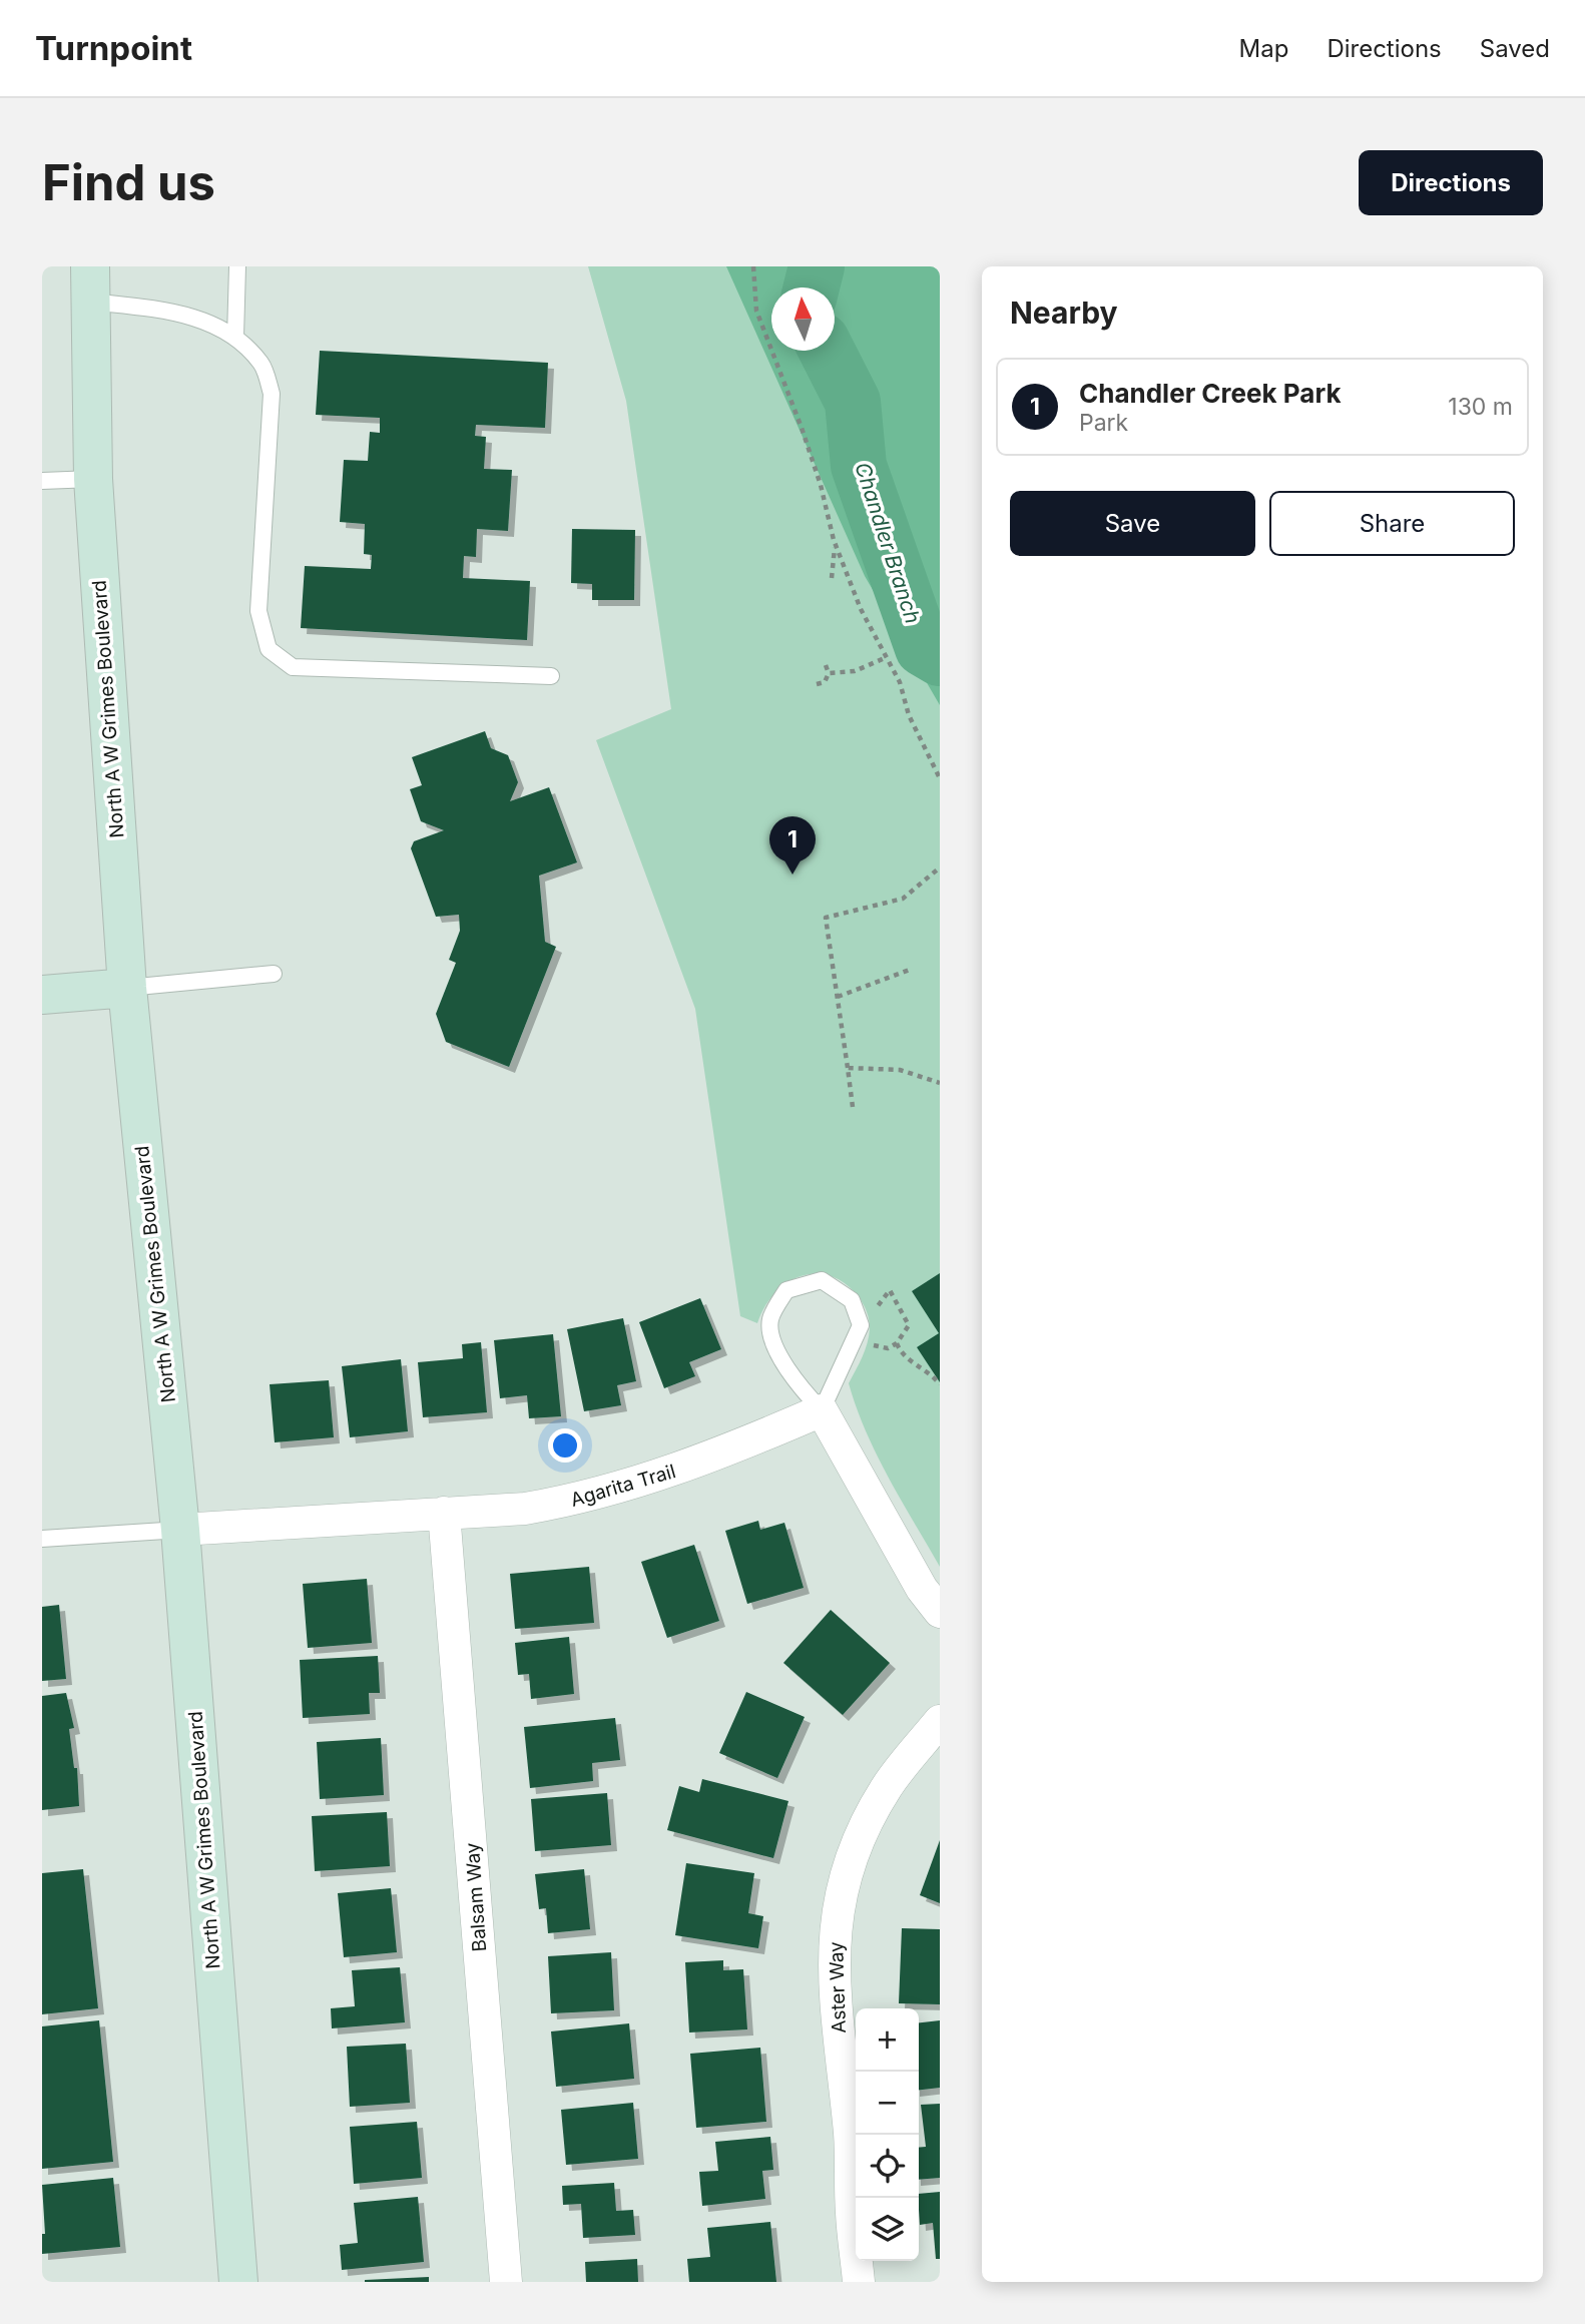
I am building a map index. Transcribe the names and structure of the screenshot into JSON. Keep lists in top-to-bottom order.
{
  "streets": {
    "main road": ["North A W Grimes Boulevard"],
    "street": ["Agarita Trail", "Balsam Way", "Aster Way"]
  },
  "crossings": [
    ["North A W Grimes Boulevard", "Agarita Trail"],
    ["Agarita Trail", "Balsam Way"]
  ],
  "water": ["Chandler Branch"],
  "north": "top",
  "page": {
    "header": "Turnpoint",
    "nav": ["Map", "Directions", "Saved"],
    "buttons": [
      "Directions",
      ["Save", "Share"]
    ],
    "title": "Find us",
    "heading": "Nearby",
    "list": [
      {
        "mark": "1",
        "name": "Chandler Creek Park",
        "note": "Park",
        "value": "130 m"
      }
    ],
    "pins": "1",
    "map_buttons": ["+", "−"]
  }
}
